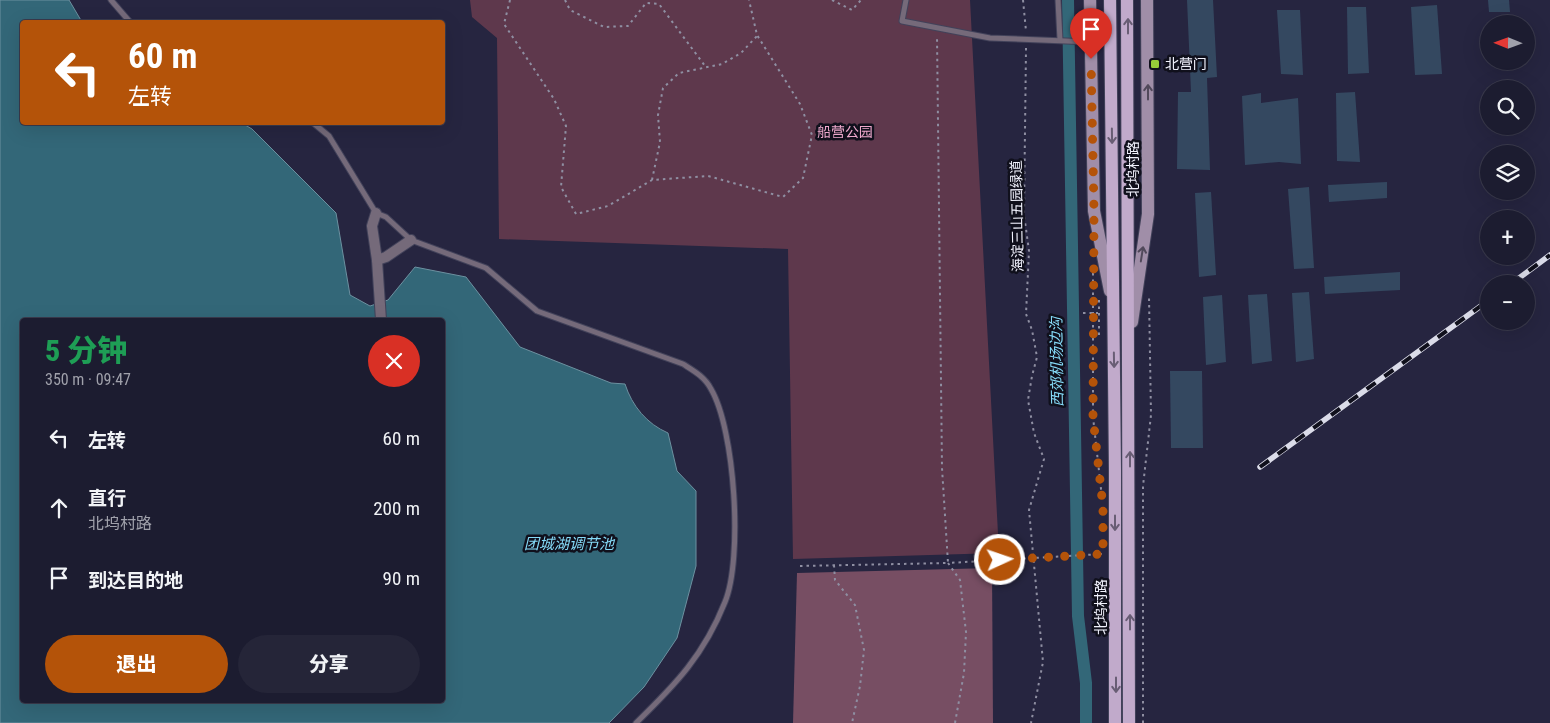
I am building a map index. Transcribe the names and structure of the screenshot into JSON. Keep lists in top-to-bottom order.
{
  "streets": {
    "main road": ["北坞村路"],
    "path": ["海淀三山五园绿道"]
  },
  "water": ["西郊机场边沟", "团城湖调节池"],
  "parks": ["船营公园"],
  "places": {
    "transit": ["北营门"]
  },
  "north": "left",
  "page": {
    "map_buttons": ["+", "−"],
    "turn": ["60 m", "左转"],
    "heading": ["5 分钟", "350 m · 09:47"],
    "list": [
      {
        "name": "左转",
        "value": "60 m"
      },
      {
        "name": "直行",
        "note": "北坞村路",
        "value": "200 m"
      },
      {
        "name": "到达目的地",
        "value": "90 m"
      }
    ],
    "buttons": ["退出", "分享"]
  }
}
